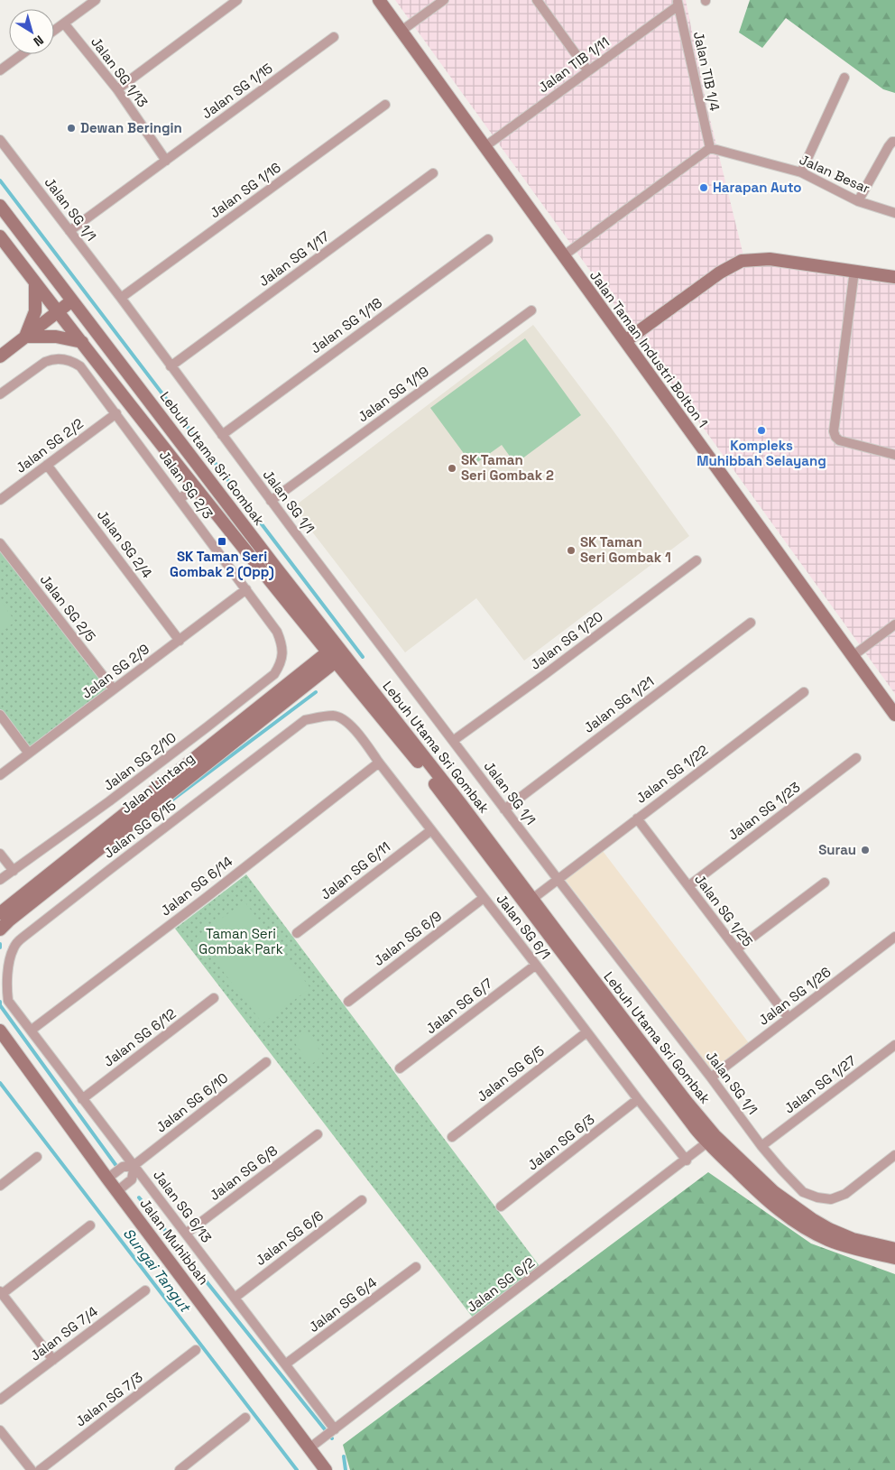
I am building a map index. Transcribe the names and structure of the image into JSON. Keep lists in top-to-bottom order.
{
  "streets": {
    "street": [
      "Jalan TIB 1/11",
      "Jalan TIB 1/4",
      "Jalan SG 1/13",
      "Jalan SG 1/15",
      "Jalan Besar",
      "Jalan SG 1/16",
      "Jalan SG 1/1",
      "Jalan SG 1/17",
      "Jalan SG 1/18",
      "Jalan Taman Industri Bolton 1",
      "Jalan SG 1/19",
      "Jalan SG 2/2",
      "Lebuh Utama Sri Gombak",
      "Jalan SG 2/3",
      "Jalan SG 2/4",
      "Jalan SG 2/5",
      "Jalan SG 1/20",
      "Jalan SG 2/9",
      "Jalan SG 1/21",
      "Jalan SG 2/10",
      "Jalan SG 1/22",
      "Jalan Lintang",
      "Jalan SG 1/23",
      "Jalan SG 6/15",
      "Jalan SG 6/11",
      "Jalan SG 6/14",
      "Jalan SG 1/25",
      "Jalan SG 6/1",
      "Jalan SG 6/9",
      "Jalan SG 1/26",
      "Jalan SG 6/7",
      "Jalan SG 6/12",
      "Jalan SG 6/5",
      "Jalan SG 1/27",
      "Jalan SG 6/10",
      "Jalan SG 6/3",
      "Jalan SG 6/8",
      "Jalan SG 6/13",
      "Jalan SG 6/6",
      "Jalan Muhibbah",
      "Jalan SG 6/2",
      "Jalan SG 6/4",
      "Jalan SG 7/4",
      "Jalan SG 7/3"
    ]
  },
  "crossings": [
    ["Jalan TIB 1/11", "Jalan TIB 1/4"],
    ["Jalan TIB 1/11", "Jalan Taman Industri Bolton 1"],
    ["Jalan TIB 1/4", "Jalan Besar"],
    ["Jalan SG 1/13", "Jalan SG 1/15"],
    ["Jalan SG 1/15", "Jalan SG 1/1"],
    ["Jalan SG 1/16", "Jalan SG 1/1"],
    ["Jalan SG 1/1", "Jalan SG 1/17"],
    ["Jalan SG 1/1", "Jalan SG 1/18"],
    ["Jalan SG 1/1", "Jalan SG 1/19"],
    ["Jalan SG 1/1", "Jalan SG 1/20"],
    ["Jalan SG 1/1", "Jalan SG 1/21"],
    ["Jalan SG 1/1", "Jalan SG 1/22"],
    ["Jalan SG 1/1", "Jalan SG 1/26"],
    ["Jalan SG 1/1", "Jalan SG 1/27"],
    ["Jalan SG 2/2", "Jalan SG 2/3"],
    ["Jalan SG 2/2", "Jalan SG 2/4"],
    ["Lebuh Utama Sri Gombak", "Jalan Lintang"],
    ["Lebuh Utama Sri Gombak", "Jalan SG 6/2"],
    ["Jalan SG 2/3", "Jalan SG 2/9"],
    ["Jalan SG 2/3", "Jalan SG 2/10"],
    ["Jalan SG 2/4", "Jalan SG 2/9"],
    ["Jalan SG 2/5", "Jalan SG 2/9"],
    ["Jalan SG 1/22", "Jalan SG 1/25"],
    ["Jalan SG 1/23", "Jalan SG 1/25"],
    ["Jalan SG 6/15", "Jalan SG 6/1"],
    ["Jalan SG 6/15", "Jalan SG 6/13"],
    ["Jalan SG 6/11", "Jalan SG 6/1"],
    ["Jalan SG 6/14", "Jalan SG 6/1"],
    ["Jalan SG 6/14", "Jalan SG 6/13"],
    ["Jalan SG 1/25", "Jalan SG 1/26"],
    ["Jalan SG 6/1", "Jalan SG 6/9"],
    ["Jalan SG 6/1", "Jalan SG 6/7"],
    ["Jalan SG 6/1", "Jalan SG 6/5"],
    ["Jalan SG 6/1", "Jalan SG 6/3"],
    ["Jalan SG 6/1", "Jalan SG 6/2"],
    ["Jalan SG 6/12", "Jalan SG 6/13"],
    ["Jalan SG 6/10", "Jalan SG 6/13"],
    ["Jalan SG 6/10", "Jalan Muhibbah"],
    ["Jalan SG 6/8", "Jalan SG 6/13"],
    ["Jalan SG 6/13", "Jalan SG 6/6"],
    ["Jalan SG 6/13", "Jalan SG 6/2"],
    ["Jalan SG 6/13", "Jalan SG 6/4"],
    ["Jalan Muhibbah", "Jalan SG 6/2"]
  ],
  "water": ["Sungai Tangut"],
  "parks": ["Taman Seri Gombak Park"],
  "places": {
    "other": [
      "Dewan Beringin",
      "Harapan Auto",
      "Kompleks Muhibbah Selayang",
      "SK Taman Seri Gombak 2",
      "SK Taman Seri Gombak 1",
      "Surau"
    ],
    "transit": ["SK Taman Seri Gombak 2 (Opp)"]
  },
  "north": "bottom right"
}
